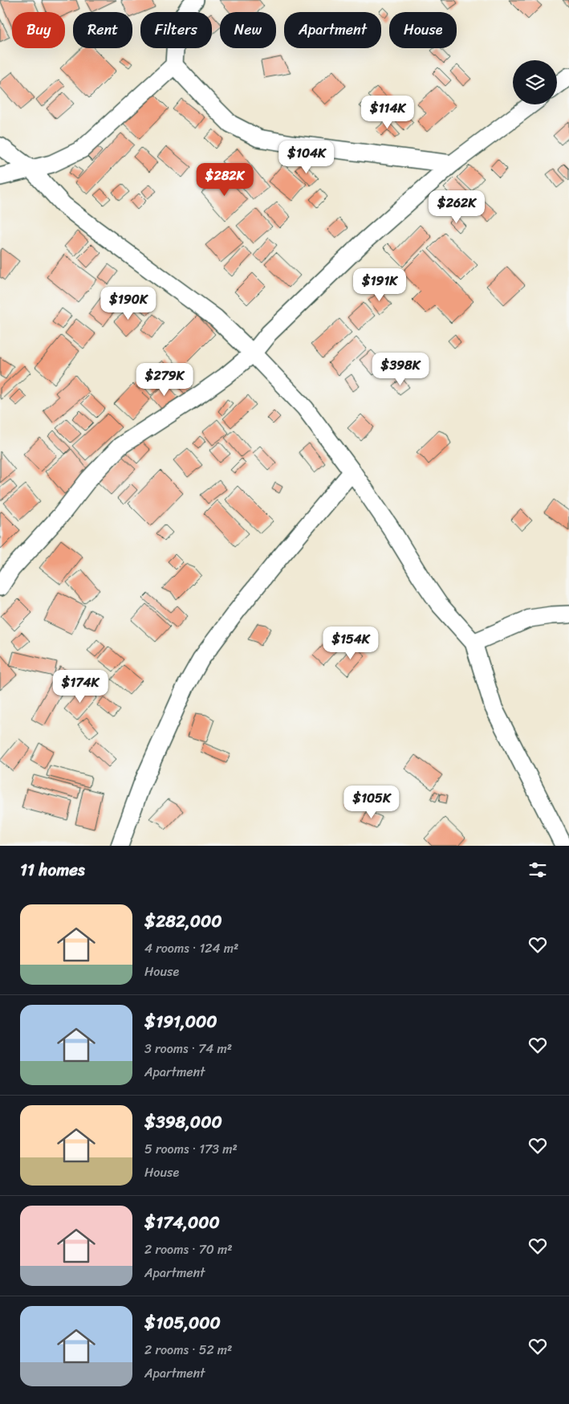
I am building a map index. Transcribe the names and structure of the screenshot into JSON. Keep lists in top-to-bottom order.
{
  "page": {
    "chip": [
      "Buy",
      "Rent",
      "Filters",
      "New",
      "Apartment",
      "House"
    ],
    "price": [
      "$114K",
      "$104K",
      "$282K",
      "$262K",
      "$191K",
      "$190K",
      "$398K",
      "$279K",
      "$154K",
      "$174K",
      "$105K"
    ],
    "heading": "11 homes",
    "list": [
      {
        "name": "$282,000",
        "note": "4 rooms · 124 m² · House"
      },
      {
        "name": "$191,000",
        "note": "3 rooms · 74 m² · Apartment"
      },
      {
        "name": "$398,000",
        "note": "5 rooms · 173 m² · House"
      },
      {
        "name": "$174,000",
        "note": "2 rooms · 70 m² · Apartment"
      },
      {
        "name": "$105,000",
        "note": "2 rooms · 52 m² · Apartment"
      }
    ]
  }
}
